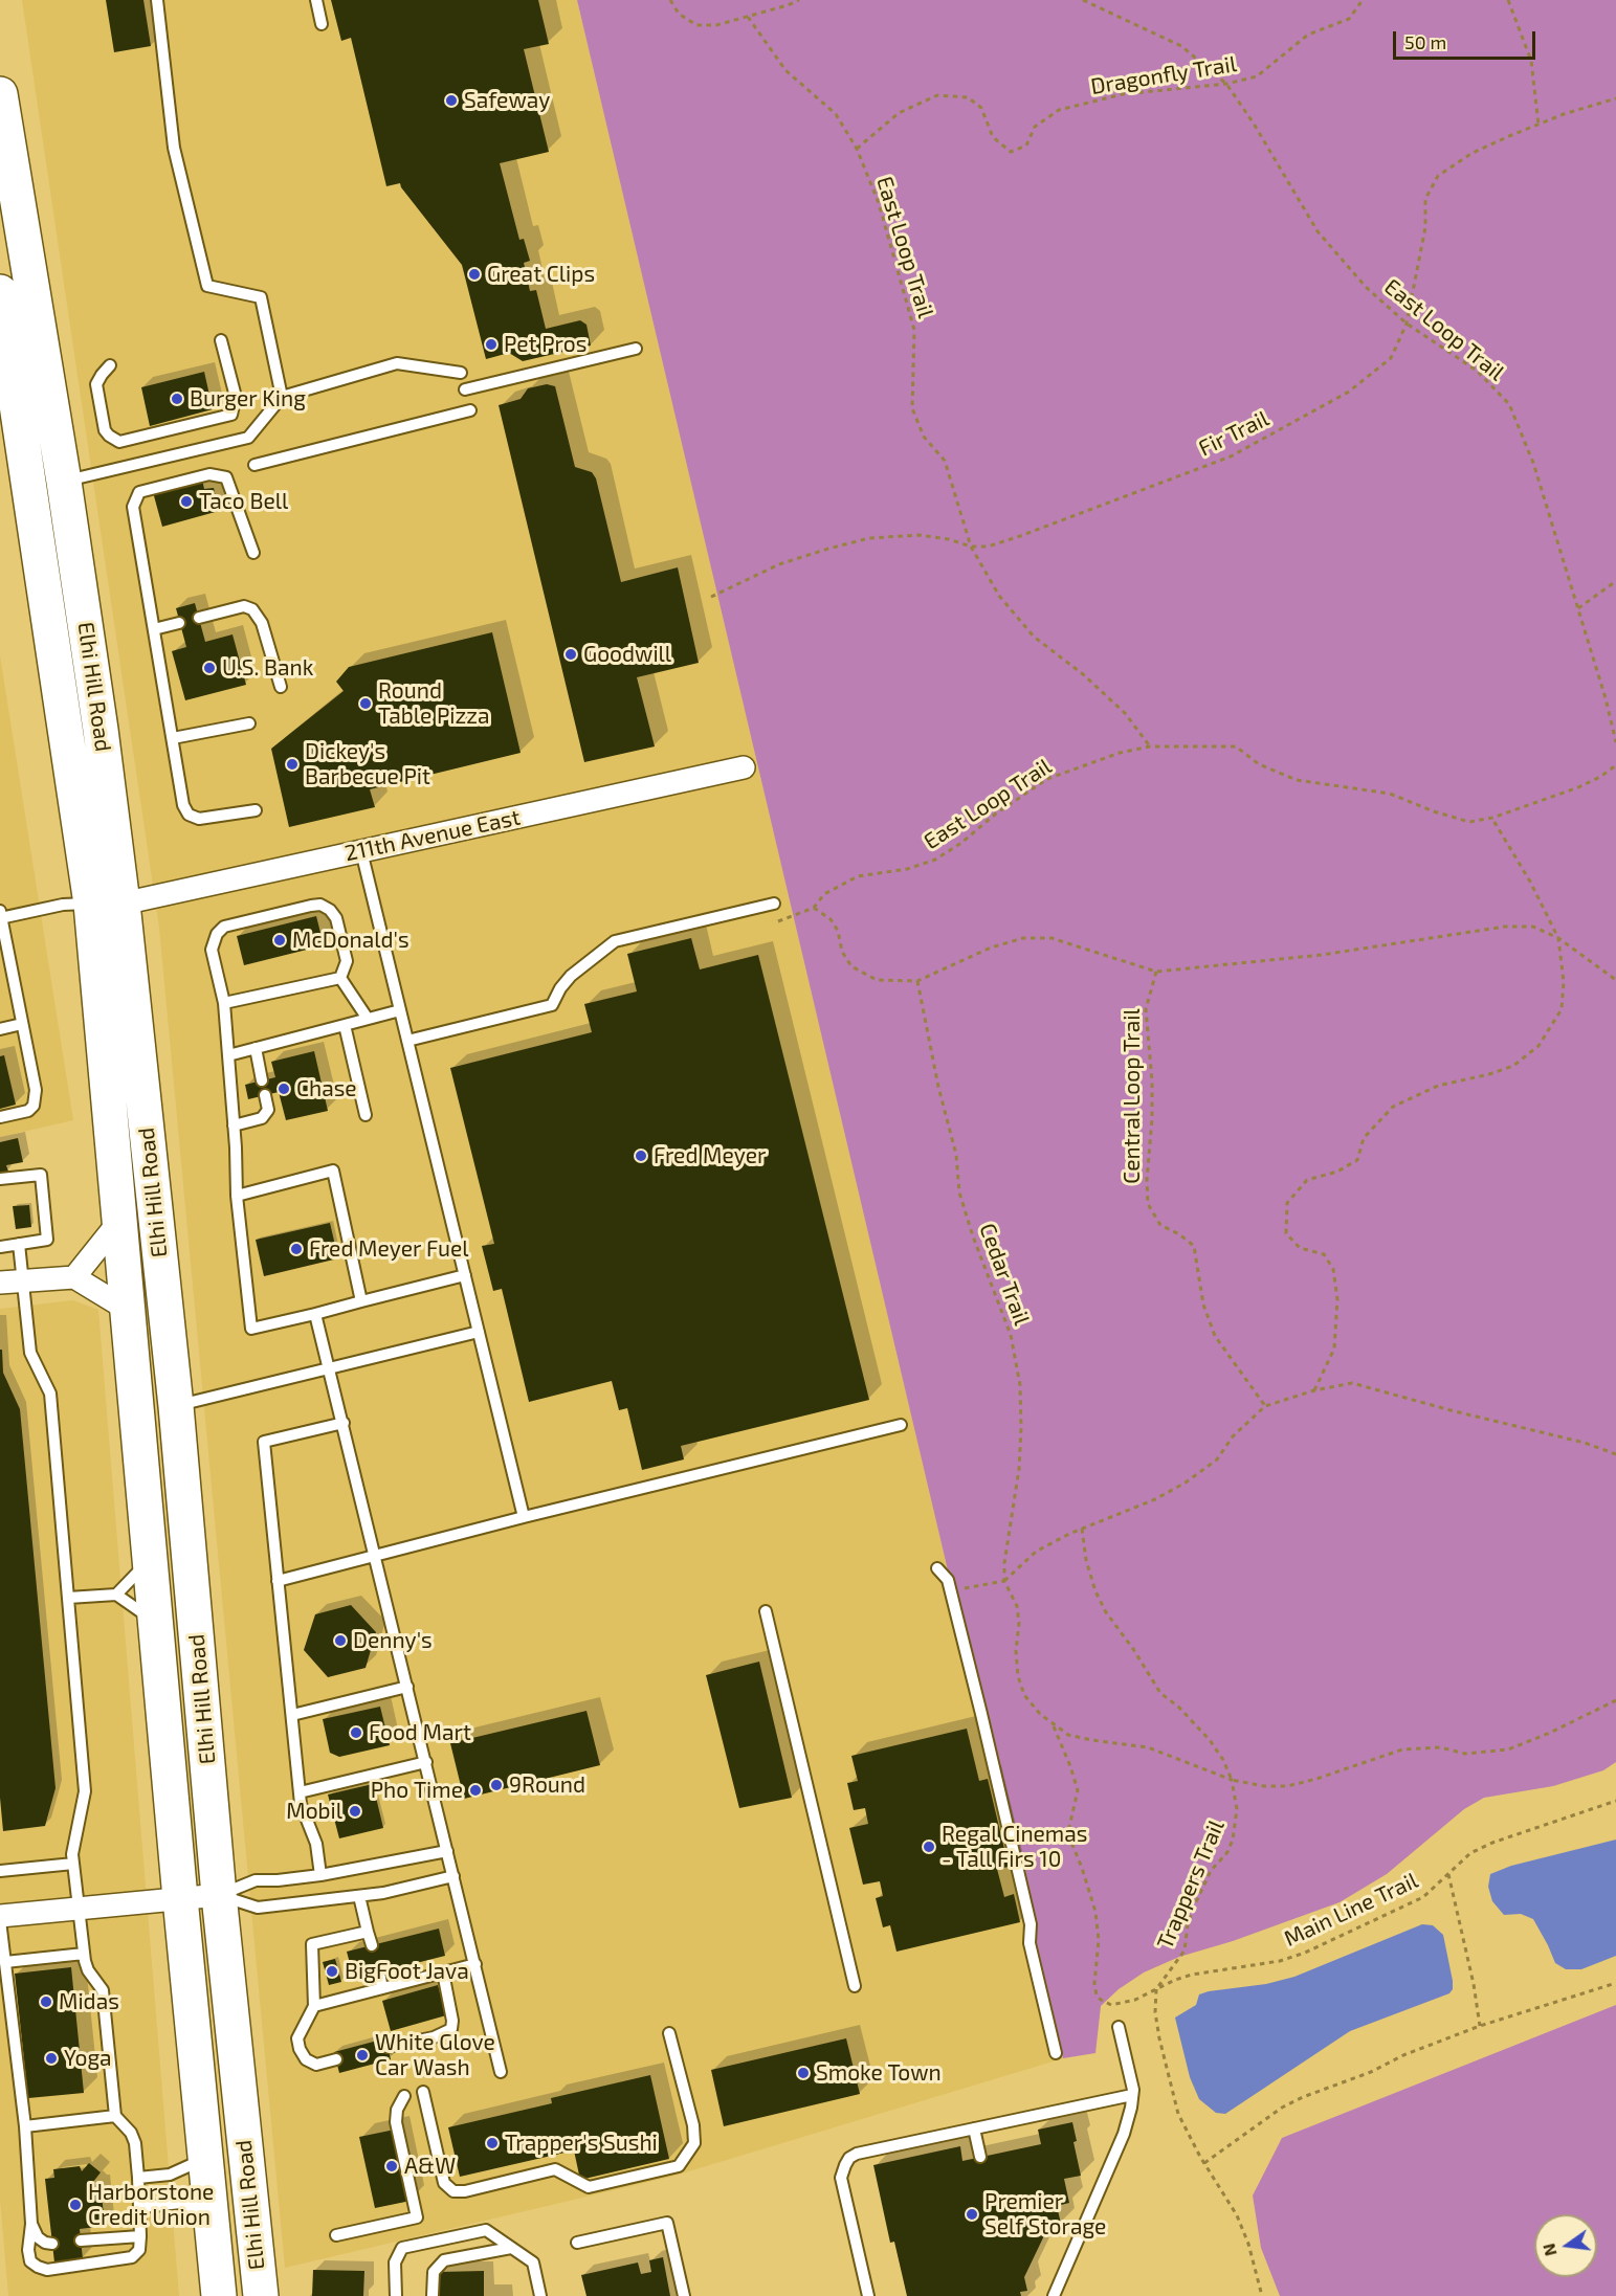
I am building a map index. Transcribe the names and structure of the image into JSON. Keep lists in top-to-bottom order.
{
  "streets": {
    "main road": ["Elhi Hill Road"],
    "street": ["211th Avenue East"],
    "path": [
      "Dragonfly Trail",
      "East Loop Trail",
      "Fir Trail",
      "Central Loop Trail",
      "Cedar Trail",
      "Trappers Trail",
      "Main Line Trail"
    ]
  },
  "crossings": [
    ["Dragonfly Trail", "East Loop Trail"],
    ["East Loop Trail", "Fir Trail"],
    ["Elhi Hill Road", "211th Avenue East"],
    ["Trappers Trail", "Main Line Trail"]
  ],
  "places": [
    "Safeway",
    "Great Clips",
    "Pet Pros",
    "Burger King",
    "Taco Bell",
    "Goodwill",
    "U.S. Bank",
    "Round Table Pizza",
    "Dickey's Barbecue Pit",
    "McDonald's",
    "Chase",
    "Fred Meyer",
    "Fred Meyer Fuel",
    "Denny's",
    "Food Mart",
    "9Round",
    "Pho Time",
    "Mobil",
    "Regal Cinemas - Tall Firs 10",
    "BigFoot Java",
    "Midas",
    "White Glove Car Wash",
    "Yoga",
    "Smoke Town",
    "Trapper's Sushi",
    "A&W",
    "Harborstone Credit Union",
    "Premier Self Storage"
  ],
  "scale_bar": "50 m",
  "north": "left"
}
